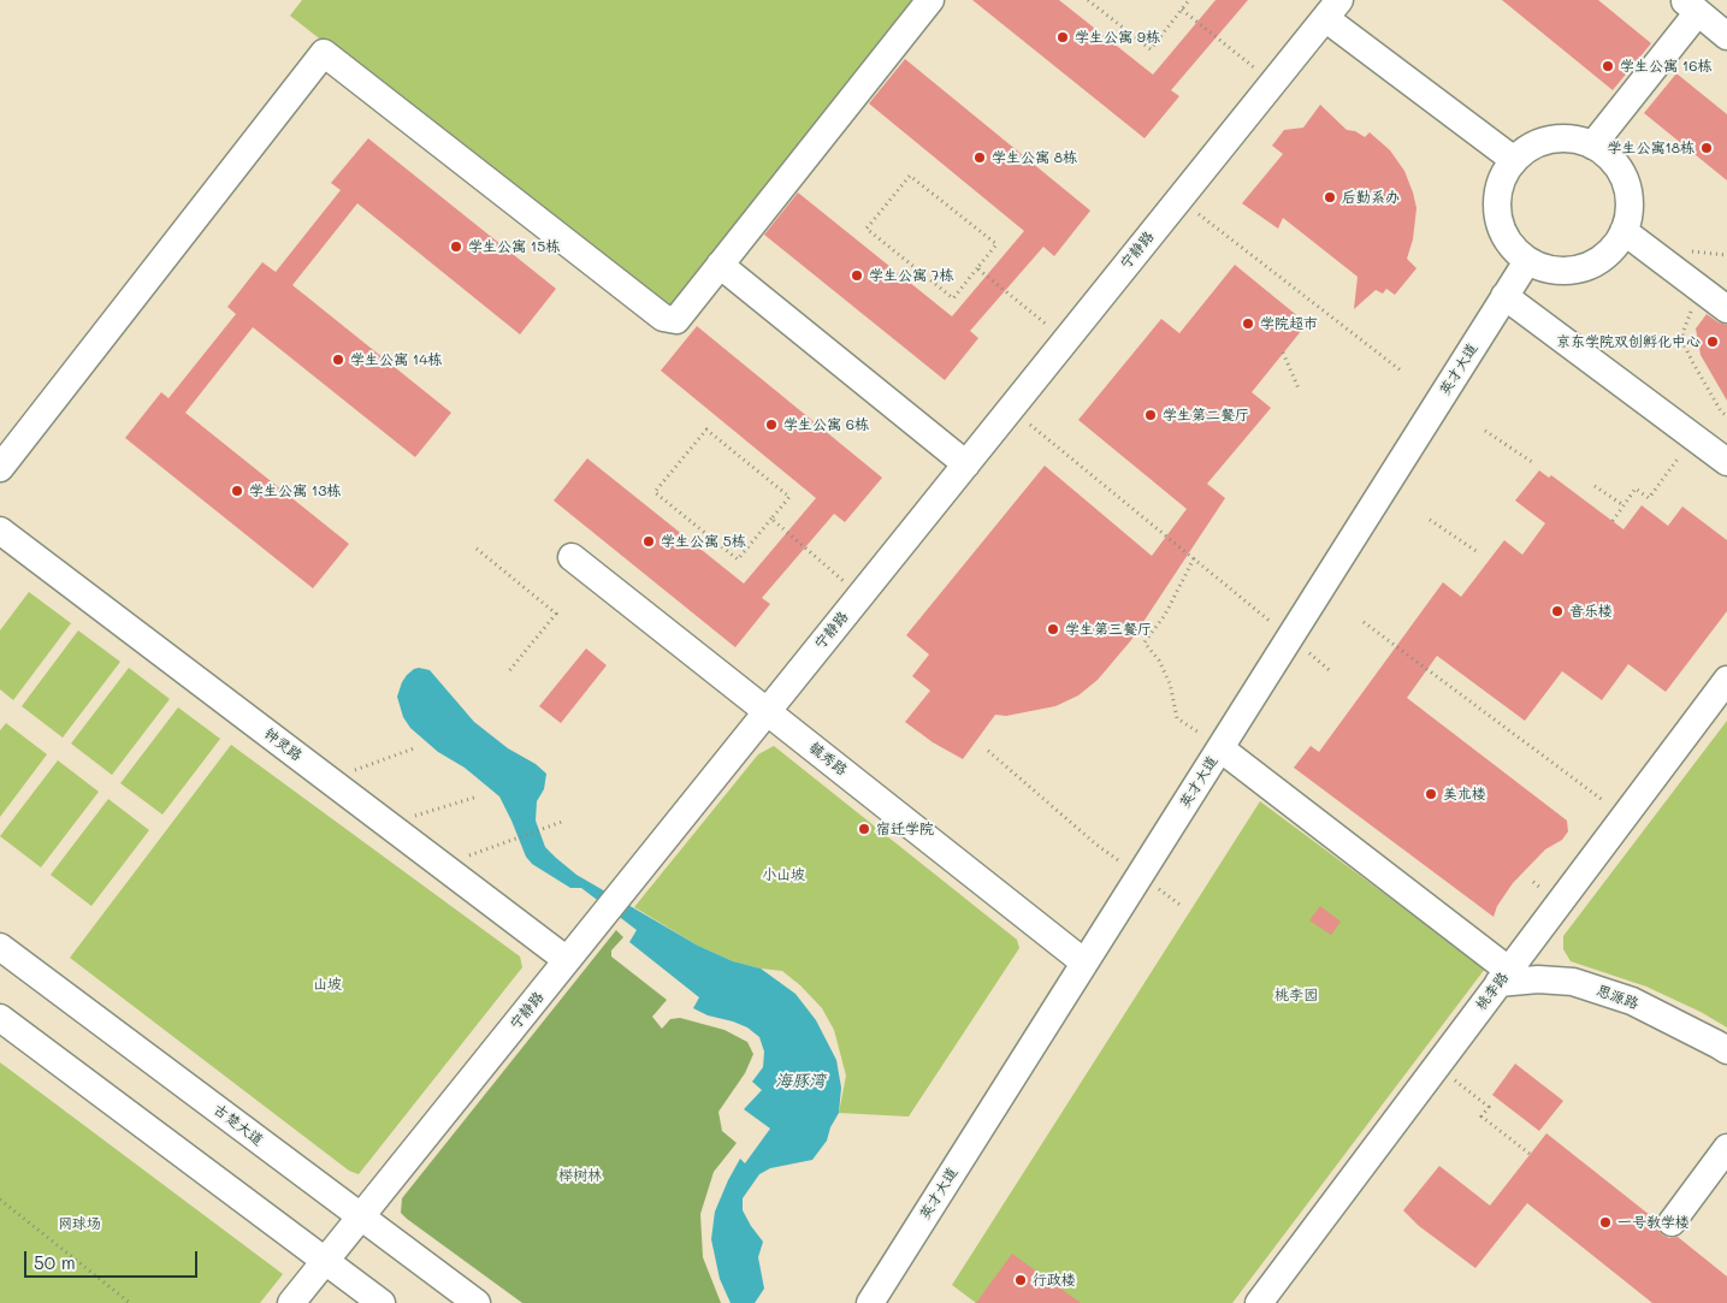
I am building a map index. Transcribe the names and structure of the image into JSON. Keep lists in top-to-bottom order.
{
  "streets": {
    "lane": [
      "宁静路",
      "英才大道",
      "钟灵路",
      "毓秀路",
      "桃李路",
      "思源路",
      "古楚大道"
    ]
  },
  "crossings": [
    ["宁静路", "钟灵路"],
    ["宁静路", "毓秀路"],
    ["宁静路", "古楚大道"],
    ["英才大道", "毓秀路"],
    ["桃李路", "思源路"]
  ],
  "water": ["海豚湾"],
  "parks": [
    "小山坡",
    "山坡",
    "桃李园",
    "榉树林",
    "网球场"
  ],
  "places": [
    "学生公寓 9栋",
    "学生公寓 16栋",
    "学生公寓18栋",
    "学生公寓 8栋",
    "后勤系办",
    "学生公寓 15栋",
    "学生公寓 7栋",
    "学院超市",
    "京东学院双创孵化中心",
    "学生公寓 14栋",
    "学生第二餐厅",
    "学生公寓 6栋",
    "学生公寓 13栋",
    "学生公寓 5栋",
    "音乐楼",
    "学生第三餐厅",
    "美术楼",
    "宿迁学院",
    "一号教学楼",
    "行政楼"
  ],
  "scale_bar": "50 m"
}
